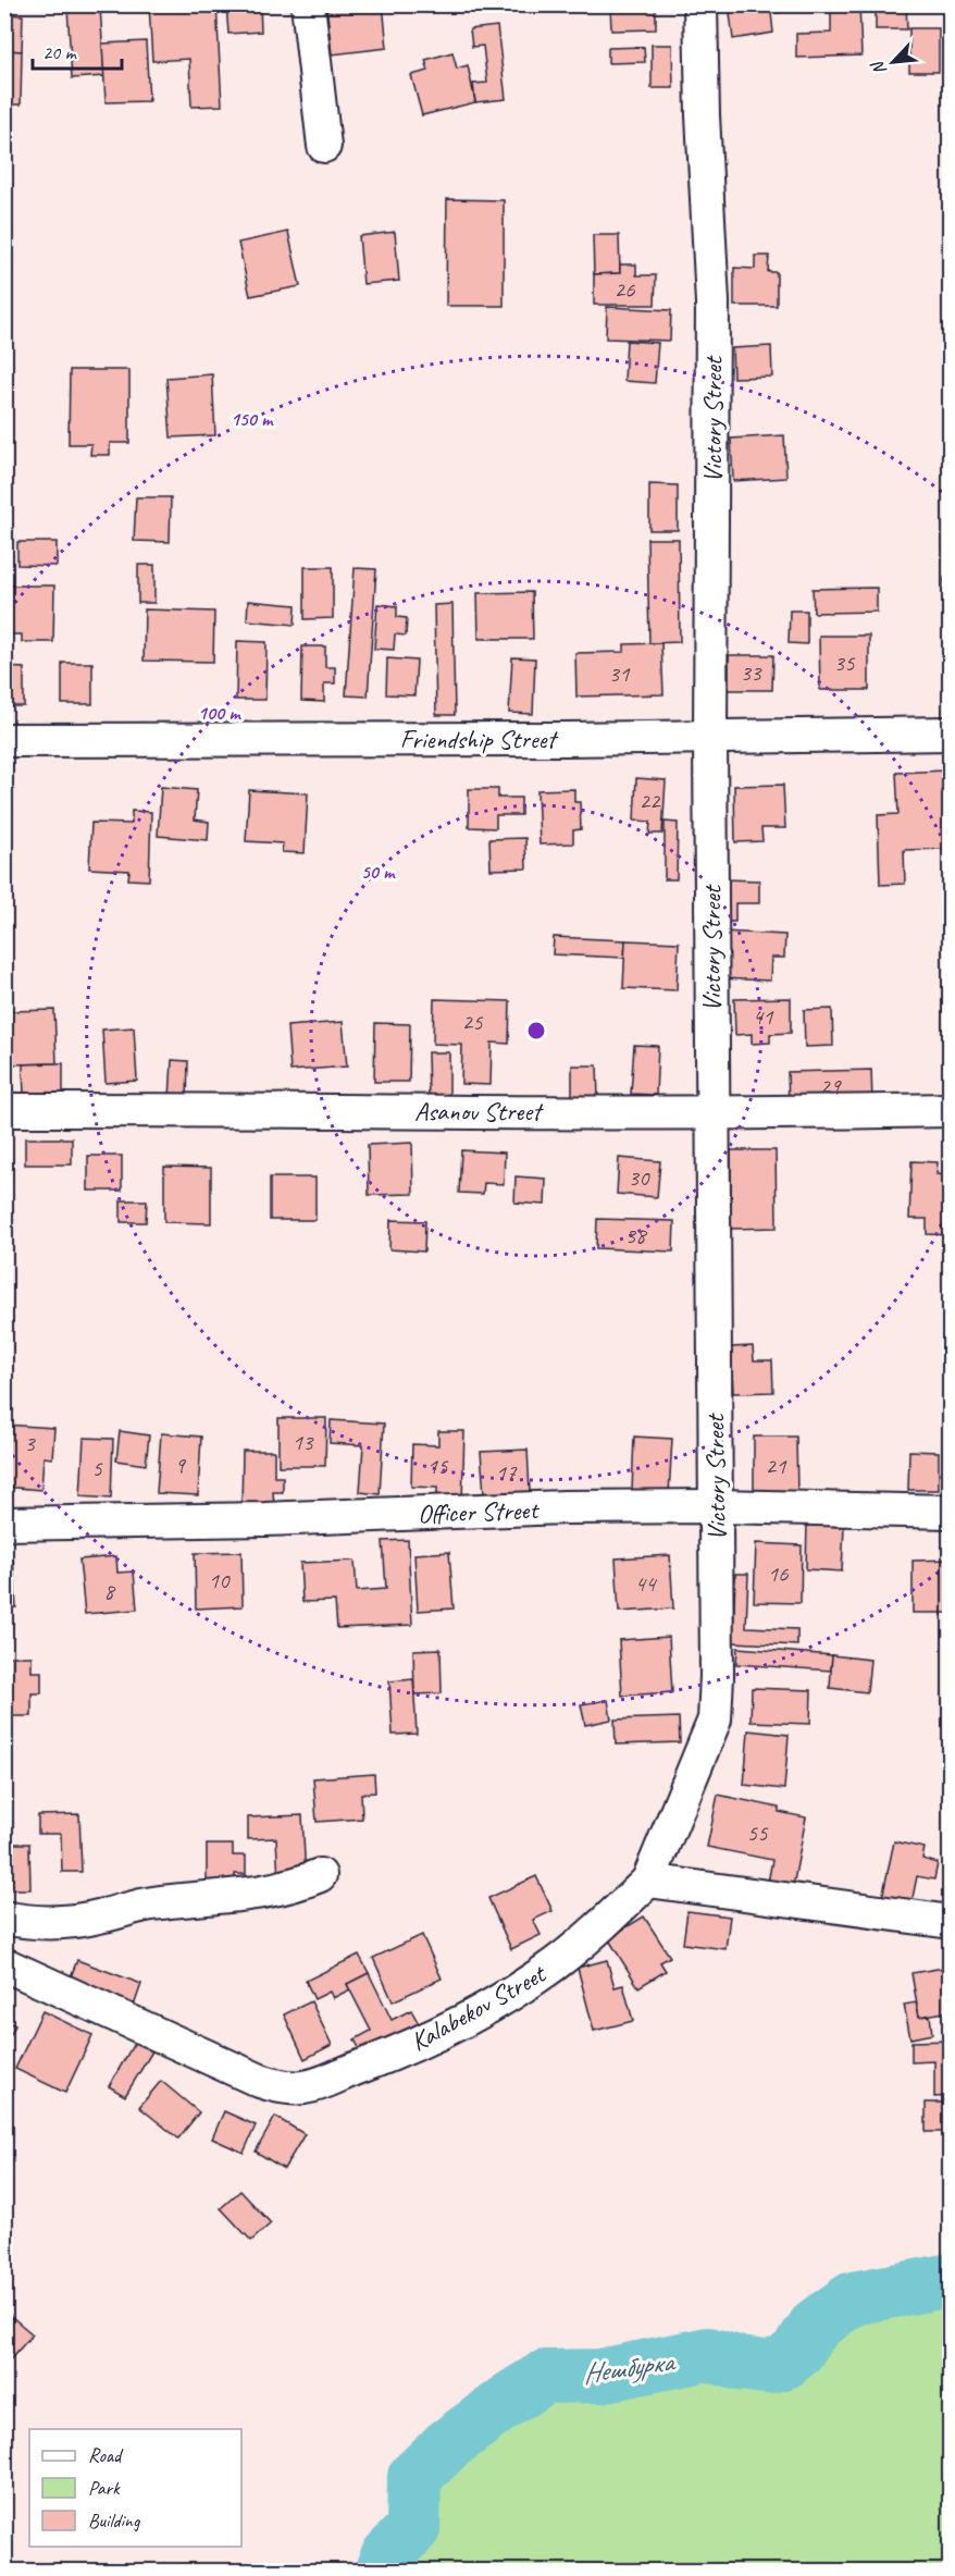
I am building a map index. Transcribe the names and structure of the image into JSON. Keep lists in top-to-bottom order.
{
  "streets": {
    "street": [
      "Victory Street",
      "Friendship Street",
      "Asanov Street",
      "Officer Street",
      "Kalabekov Street"
    ]
  },
  "crossings": [
    ["Victory Street", "Friendship Street"],
    ["Victory Street", "Asanov Street"],
    ["Victory Street", "Officer Street"],
    ["Victory Street", "Kalabekov Street"]
  ],
  "water": ["Нешбурка"],
  "house_numbers": [
    "26",
    "35",
    "33",
    "31",
    "22",
    "41",
    "25",
    "29",
    "30",
    "38",
    "13",
    "3",
    "9",
    "15",
    "21",
    "5",
    "17",
    "16",
    "10",
    "44",
    "8",
    "55"
  ],
  "legend": ["Road", "Park", "Building"],
  "scale_bar": "20 m",
  "north": "bottom left",
  "rings": ["150 m", "100 m", "50 m"]
}
